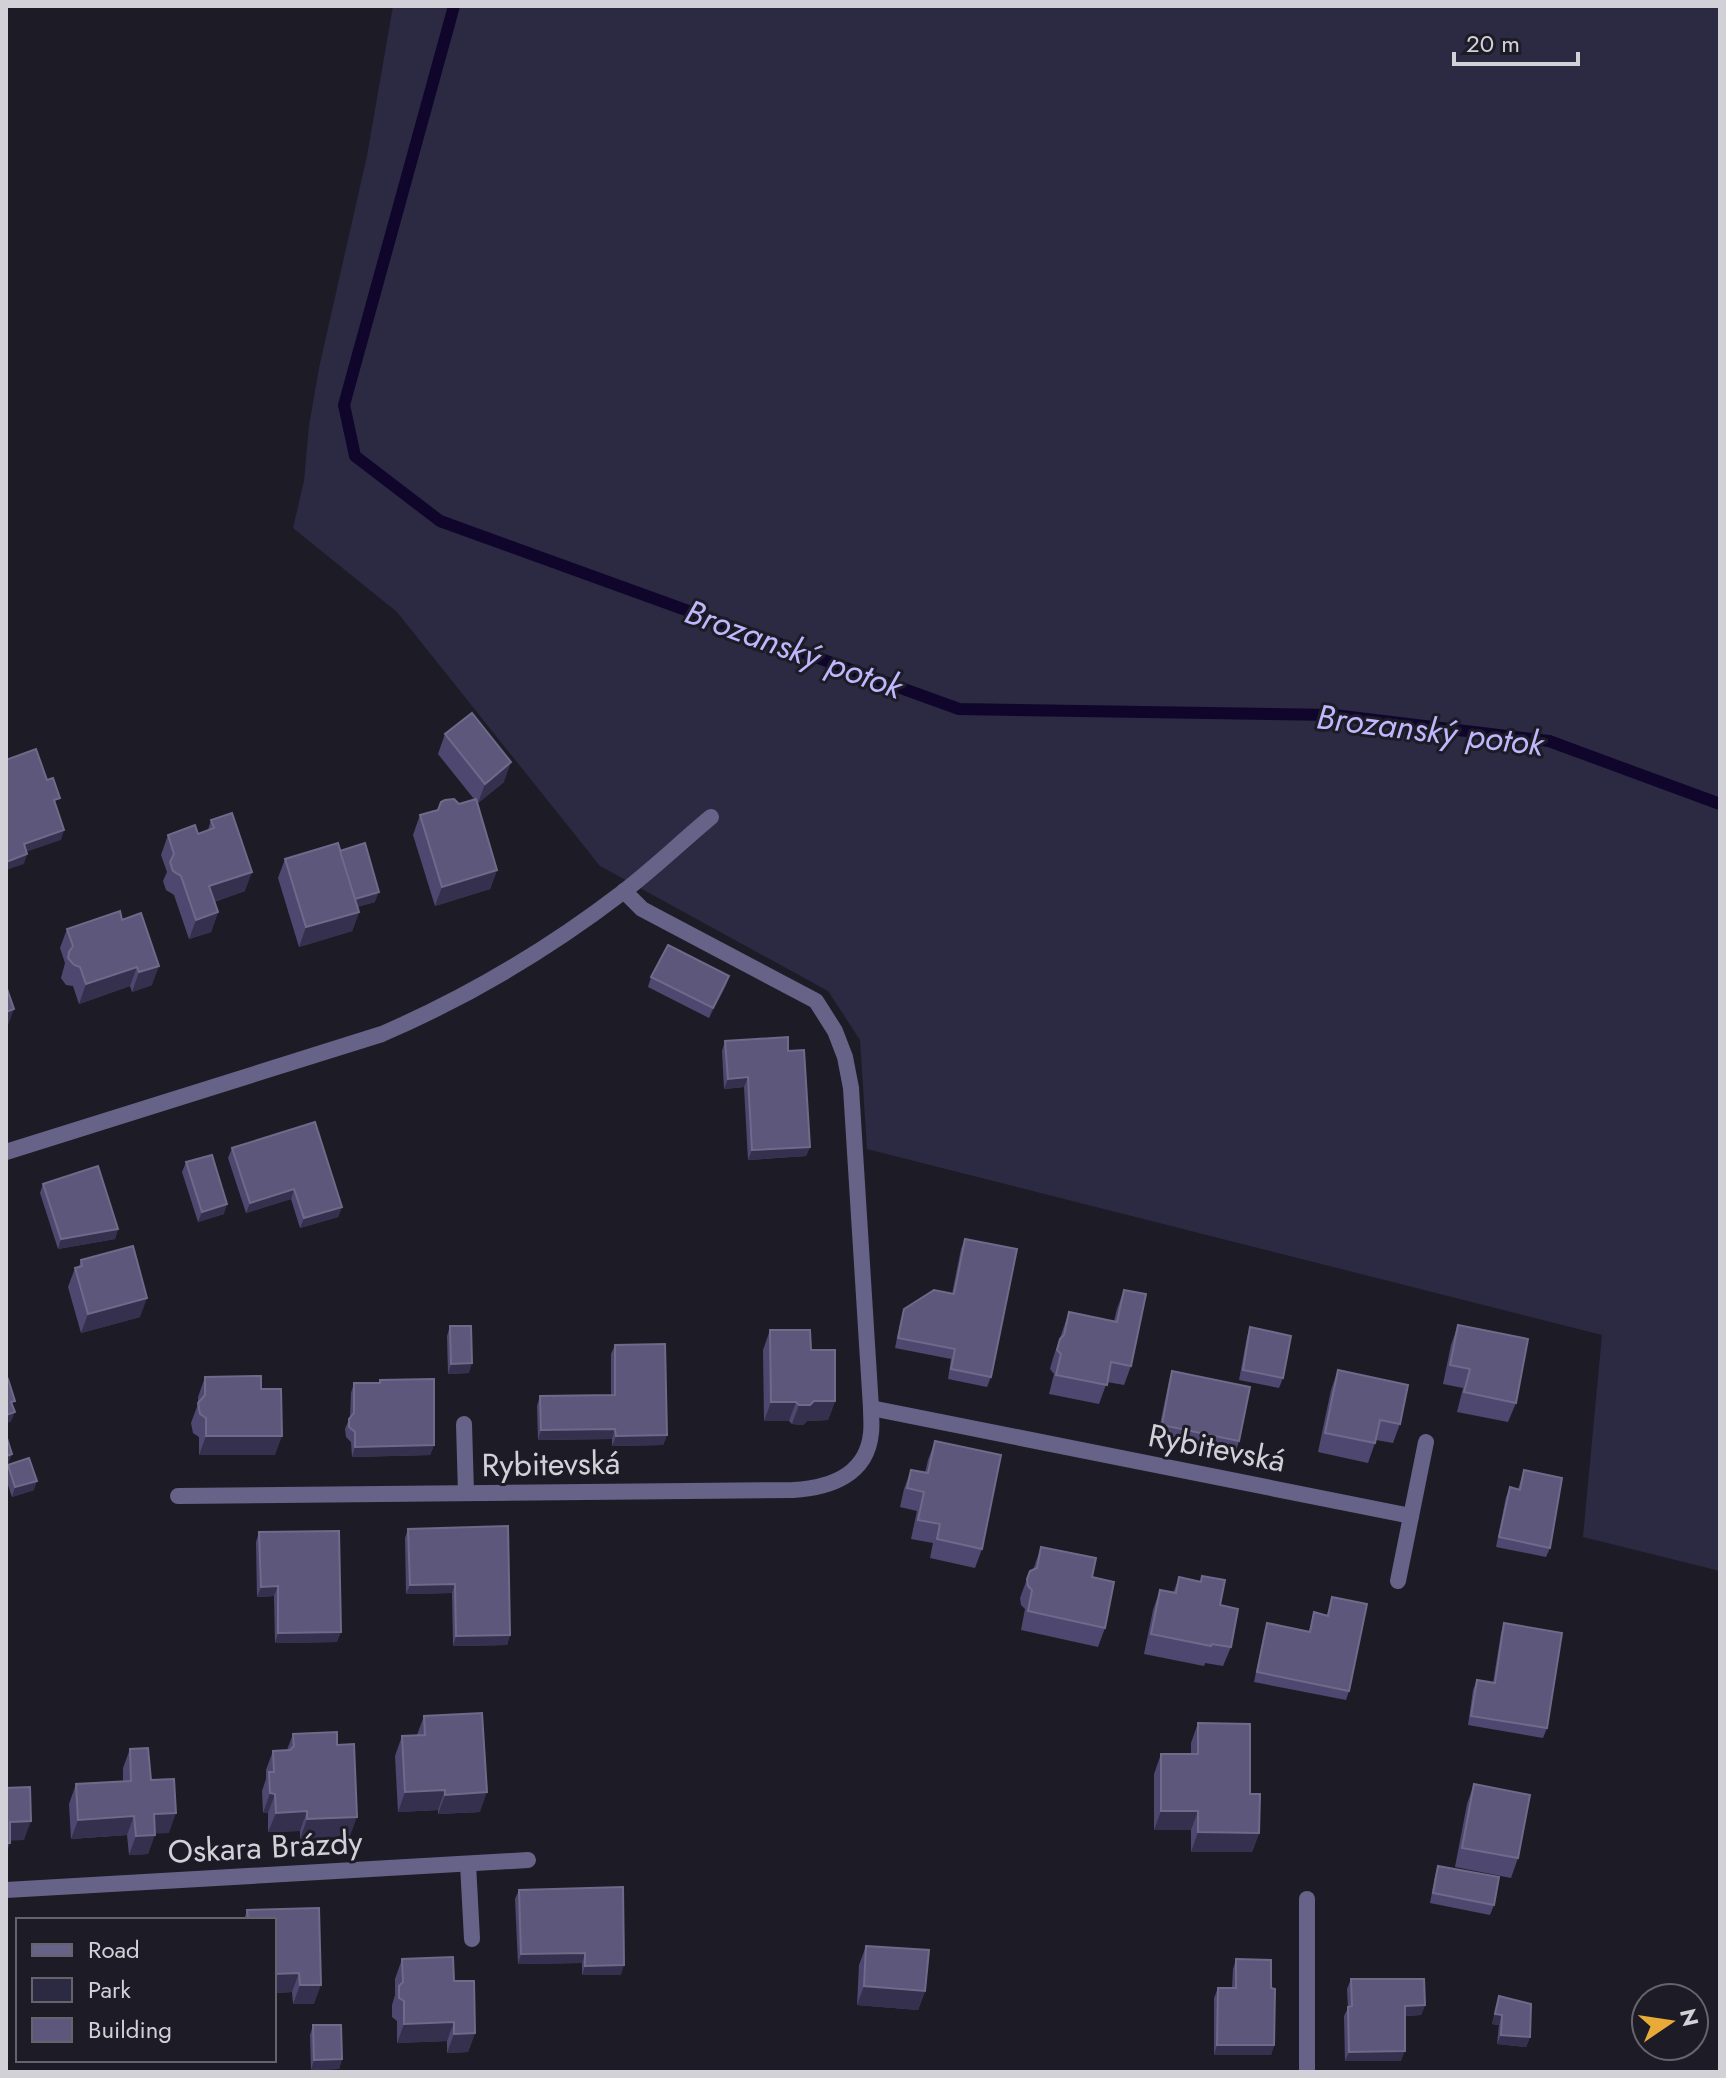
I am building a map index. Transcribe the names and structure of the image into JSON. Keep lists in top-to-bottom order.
{
  "streets": {
    "street": ["Rybitevská", "Oskara Brázdy"]
  },
  "water": ["Brozanský potok"],
  "legend": ["Road", "Park", "Building"],
  "scale_bar": "20 m",
  "north": "right"
}
